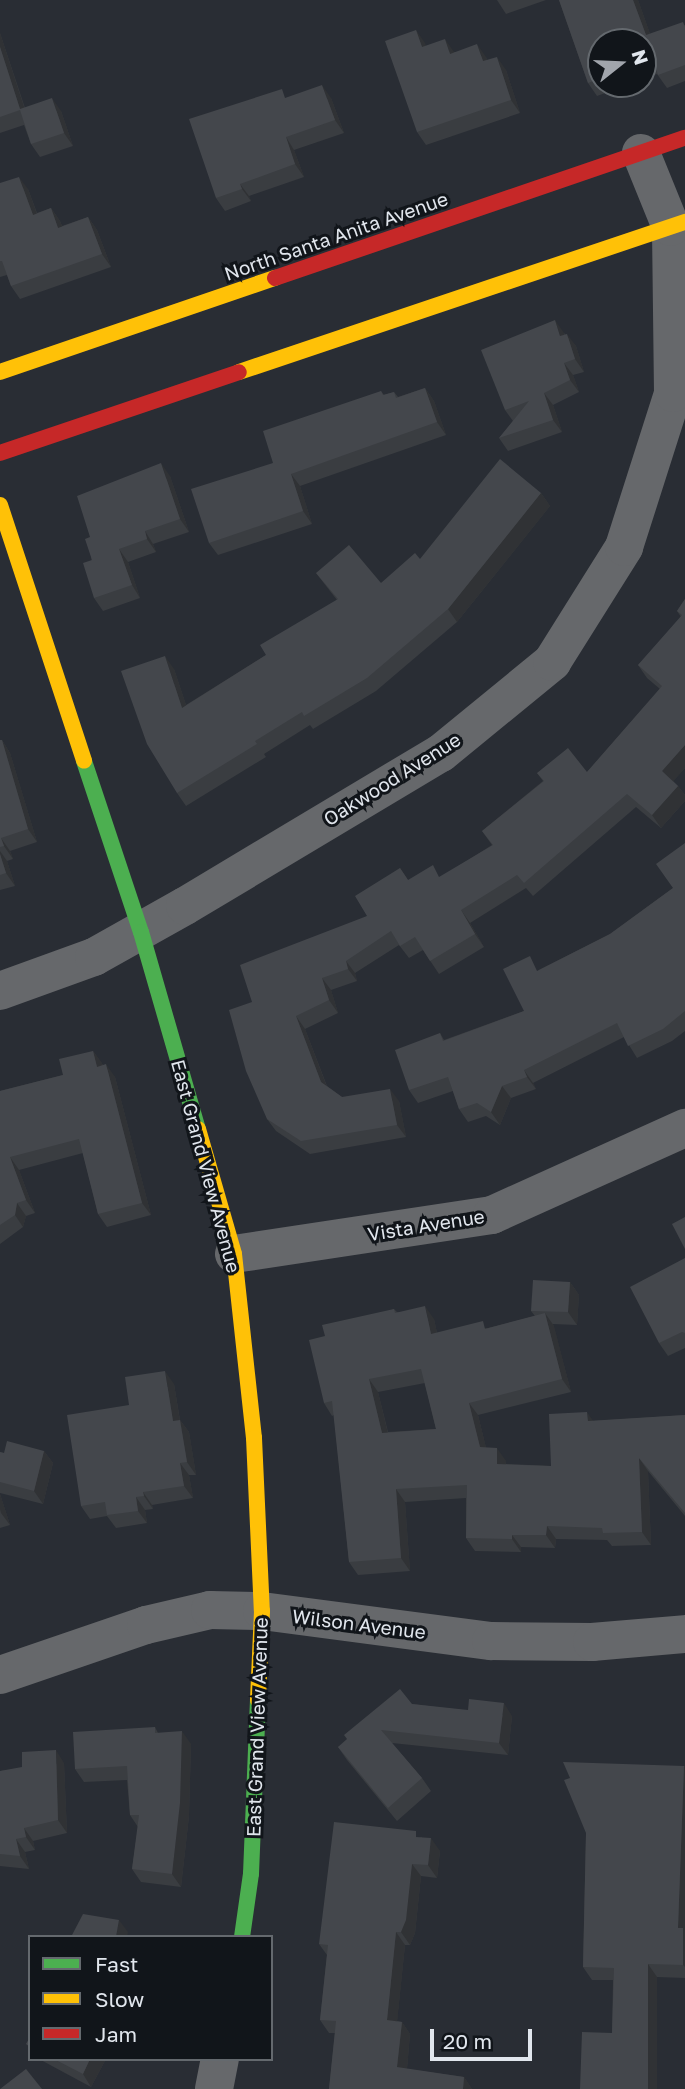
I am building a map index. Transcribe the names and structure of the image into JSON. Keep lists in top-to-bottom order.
{
  "streets": {
    "street": [
      "North Santa Anita Avenue",
      "Oakwood Avenue",
      "East Grand View Avenue",
      "Vista Avenue",
      "Wilson Avenue"
    ]
  },
  "crossings": [
    ["North Santa Anita Avenue", "Oakwood Avenue"],
    ["Oakwood Avenue", "East Grand View Avenue"],
    ["East Grand View Avenue", "Vista Avenue"],
    ["East Grand View Avenue", "Wilson Avenue"]
  ],
  "legend": ["Fast", "Slow", "Jam"],
  "scale_bar": "20 m",
  "north": "right"
}
